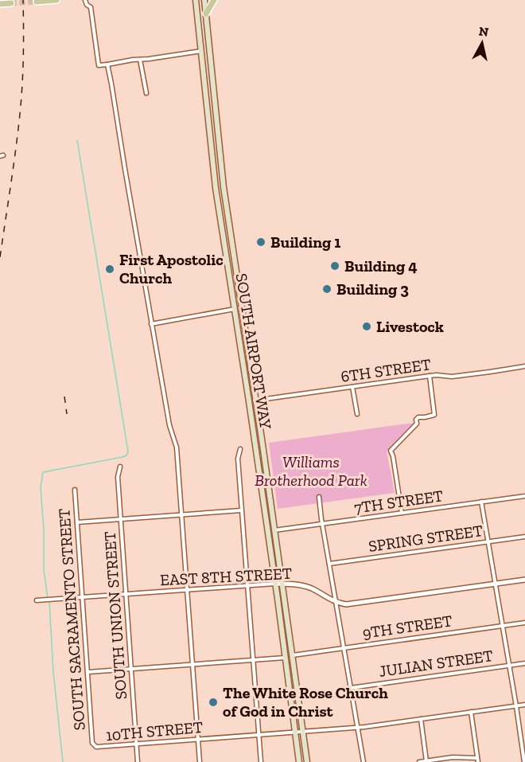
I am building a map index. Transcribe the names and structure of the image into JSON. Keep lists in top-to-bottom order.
{
  "streets": {
    "main road": ["SOUTH AIRPORT WAY"],
    "street": [
      "6TH STREET",
      "7TH STREET",
      "SPRING STREET",
      "EAST 8TH STREET",
      "SOUTH UNION STREET",
      "SOUTH SACRAMENTO STREET",
      "9TH STREET",
      "JULIAN STREET",
      "10TH STREET"
    ]
  },
  "crossings": [
    ["SOUTH AIRPORT WAY", "6TH STREET"],
    ["SOUTH AIRPORT WAY", "7TH STREET"],
    ["SOUTH AIRPORT WAY", "EAST 8TH STREET"],
    ["SOUTH AIRPORT WAY", "9TH STREET"],
    ["SOUTH AIRPORT WAY", "10TH STREET"],
    ["EAST 8TH STREET", "SOUTH UNION STREET"],
    ["EAST 8TH STREET", "SOUTH SACRAMENTO STREET"],
    ["SOUTH UNION STREET", "10TH STREET"],
    ["SOUTH SACRAMENTO STREET", "10TH STREET"]
  ],
  "parks": ["Williams Brotherhood Park"],
  "places": [
    "Building 1",
    "Building 4",
    "First Apostolic Church",
    "Building 3",
    "Livestock",
    "The White Rose Church of God in Christ"
  ],
  "north": "top"
}
